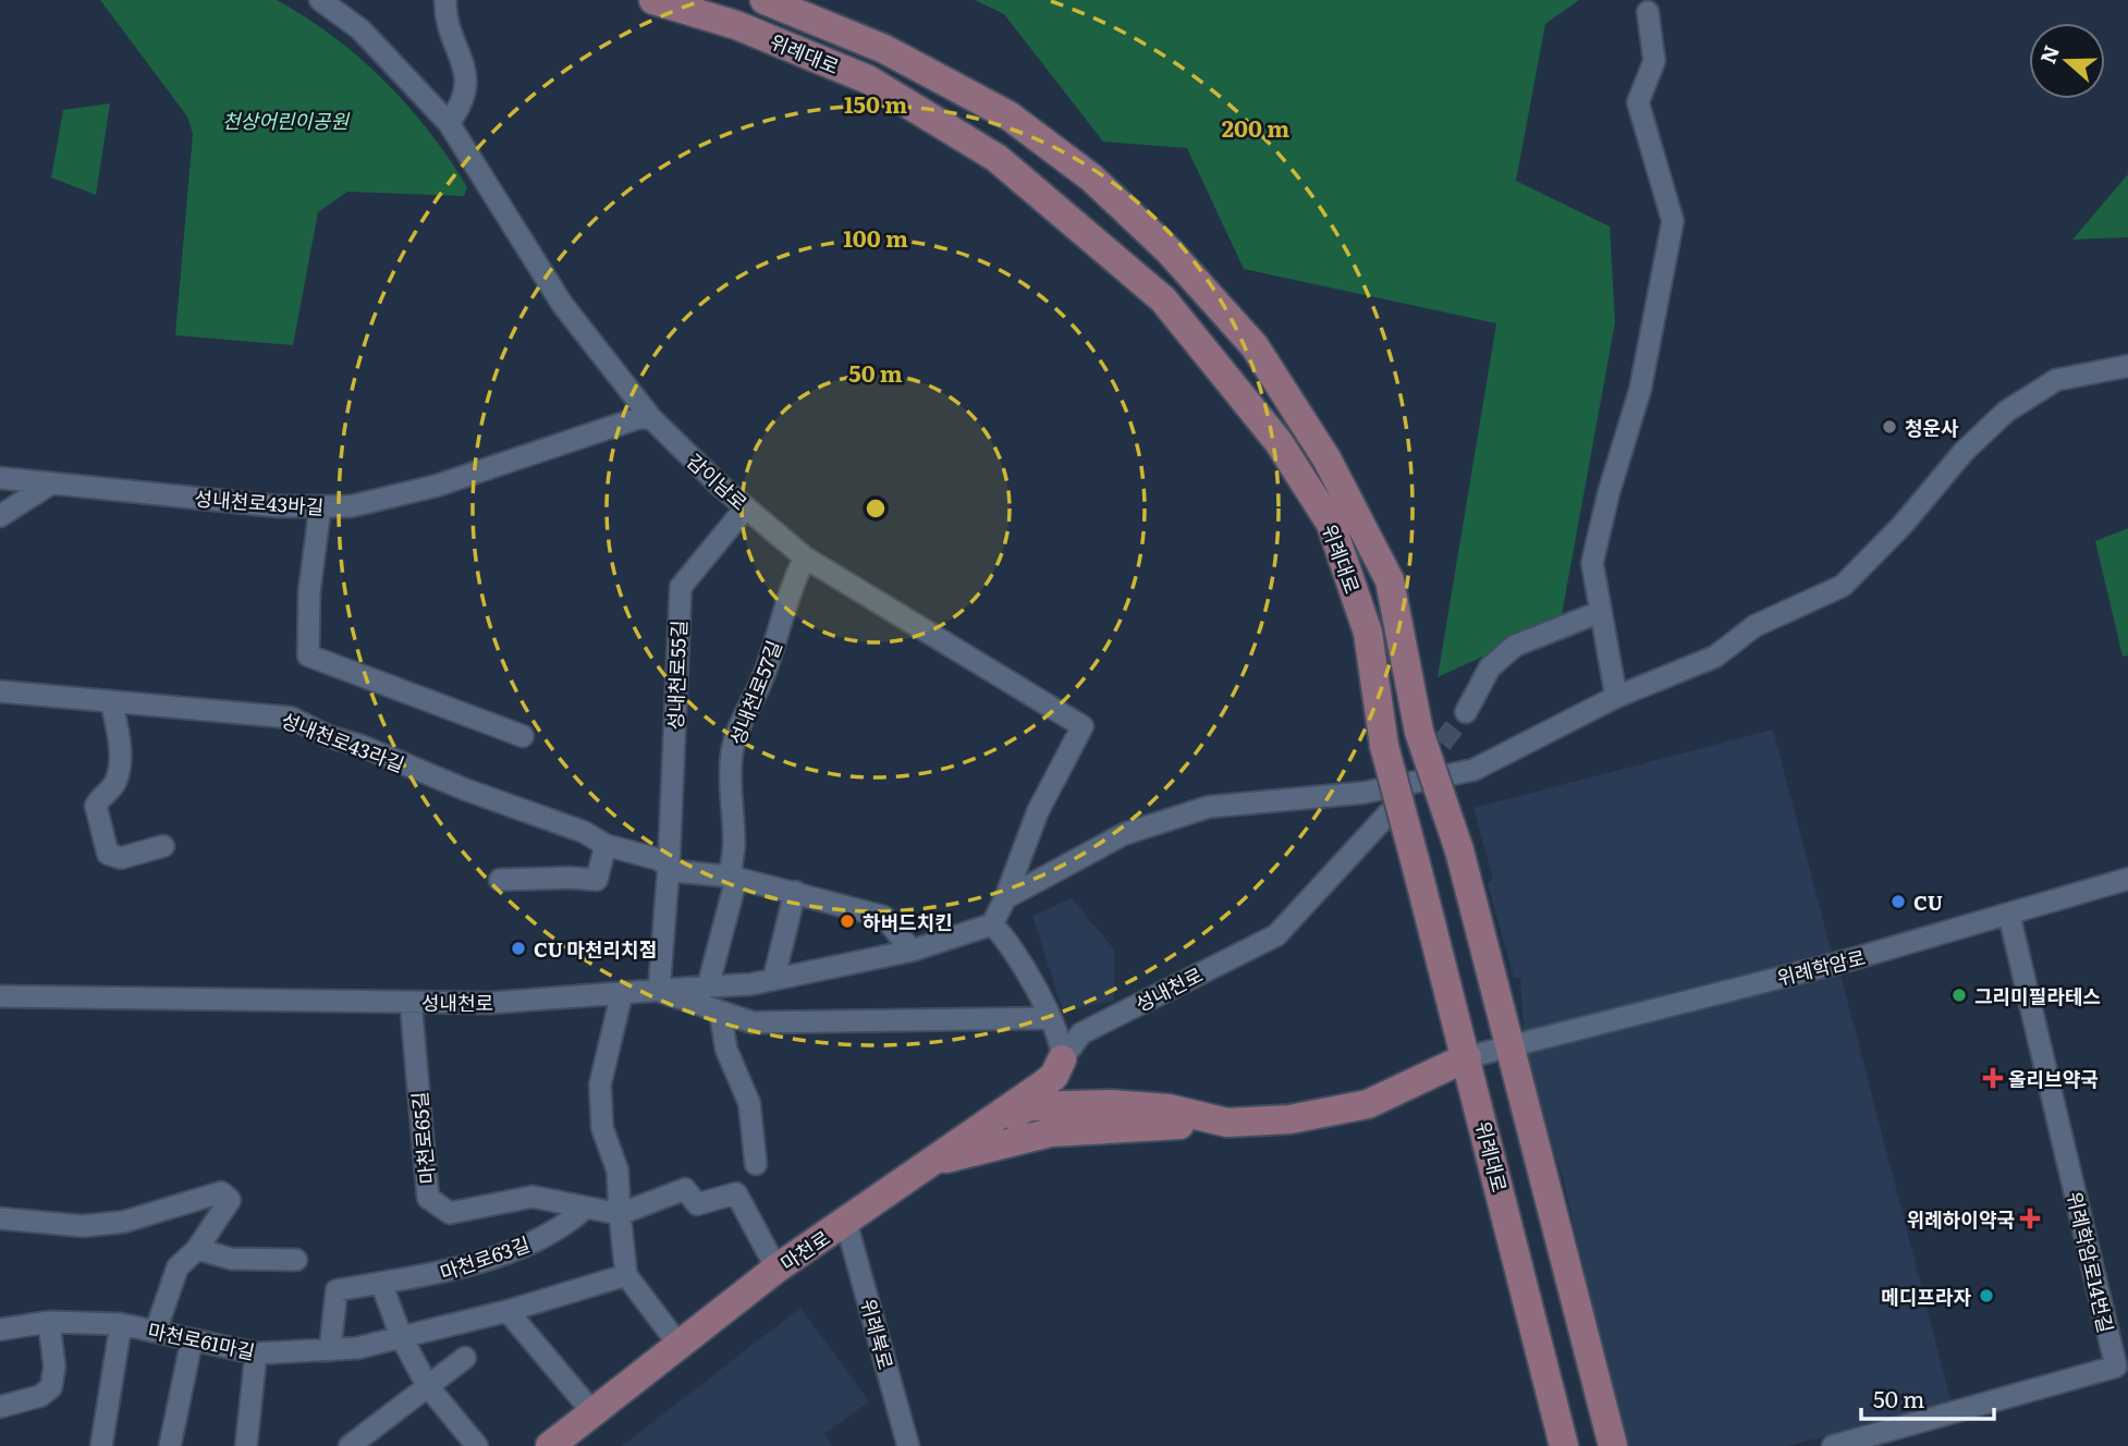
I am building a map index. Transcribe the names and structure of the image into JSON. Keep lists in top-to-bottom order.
{
  "streets": {
    "main road": ["위례대로", "마천로"],
    "street": [
      "감이남로",
      "성내천로43바길",
      "성내천로55길",
      "성내천로57길",
      "성내천로43라길",
      "위례학암로",
      "성내천로",
      "마천로65길",
      "마천로63길",
      "위례학암로14번길",
      "위례북로",
      "마천로61마길"
    ]
  },
  "crossings": [
    ["위례대로", "위례학암로"],
    ["감이남로", "성내천로43바길"],
    ["감이남로", "성내천로55길"],
    ["감이남로", "성내천로57길"],
    ["성내천로55길", "성내천로43라길"],
    ["성내천로55길", "성내천로"],
    ["성내천로57길", "성내천로"],
    ["위례학암로", "위례학암로14번길"],
    ["성내천로", "마천로65길"],
    ["성내천로", "마천로"],
    ["마천로65길", "마천로63길"],
    ["마천로", "위례북로"],
    ["마천로63길", "마천로61마길"]
  ],
  "parks": ["천상어린이공원"],
  "places": {
    "other": [
      "청운사",
      "CU",
      "하버드치킨",
      "CU 마천리치점",
      "그리미필라테스",
      "메디프라자"
    ],
    "health": ["올리브약국", "위례하이약국"]
  },
  "scale_bar": "50 m",
  "north": "left",
  "rings": [
    "150 m",
    "200 m",
    "100 m",
    "50 m"
  ]
}
